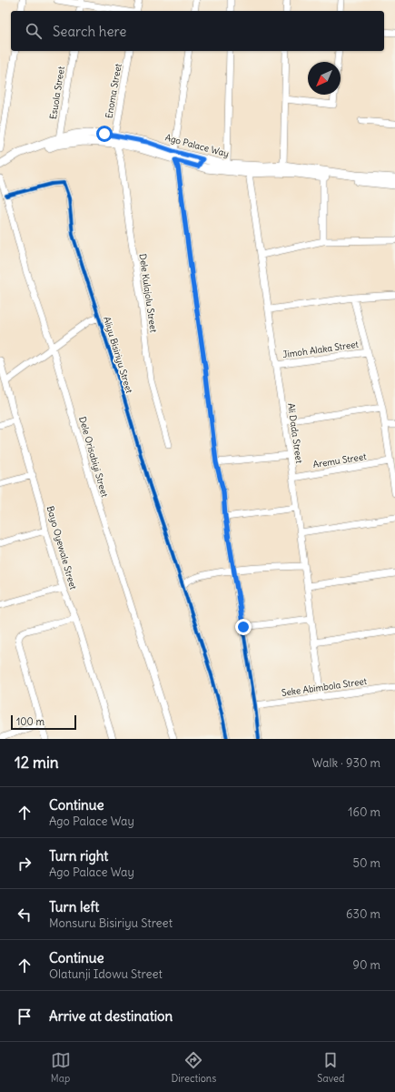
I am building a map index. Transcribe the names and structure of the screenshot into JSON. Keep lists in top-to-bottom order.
{
  "streets": {
    "main road": ["Ago Palace Way"],
    "street": [
      "Enoma Street",
      "Esuola Street",
      "Dele Kulajolu Street",
      "Jimoh Alaka Street",
      "Aliyu Bisiriyu Street",
      "Ali Dada Street",
      "Dele Orisabiyi Street",
      "Aremu Street",
      "Bayo Oyewale Street",
      "Seke Abimbola Street"
    ]
  },
  "crossings": [
    ["Enoma Street", "Ago Palace Way"],
    ["Enoma Street", "Dele Kulajolu Street"],
    ["Esuola Street", "Ago Palace Way"],
    ["Ago Palace Way", "Dele Kulajolu Street"],
    ["Ago Palace Way", "Ali Dada Street"],
    ["Jimoh Alaka Street", "Ali Dada Street"],
    ["Aliyu Bisiriyu Street", "Dele Orisabiyi Street"],
    ["Ali Dada Street", "Aremu Street"],
    ["Ali Dada Street", "Seke Abimbola Street"]
  ],
  "scale_bar": "100 m",
  "north": "bottom left",
  "page": {
    "search": "Search here",
    "scale": "100 m",
    "heading": ["12 min", "Walk · 930 m"],
    "list": [
      ["Continue", "Ago Palace Way", "160 m"],
      ["Turn right", "Ago Palace Way", "50 m"],
      ["Turn left", "Monsuru Bisiriyu Street", "630 m"],
      ["Continue", "Olatunji Idowu Street", "90 m"],
      "Arrive at destination"
    ],
    "nav": ["Map", "Directions", "Saved"]
  }
}
